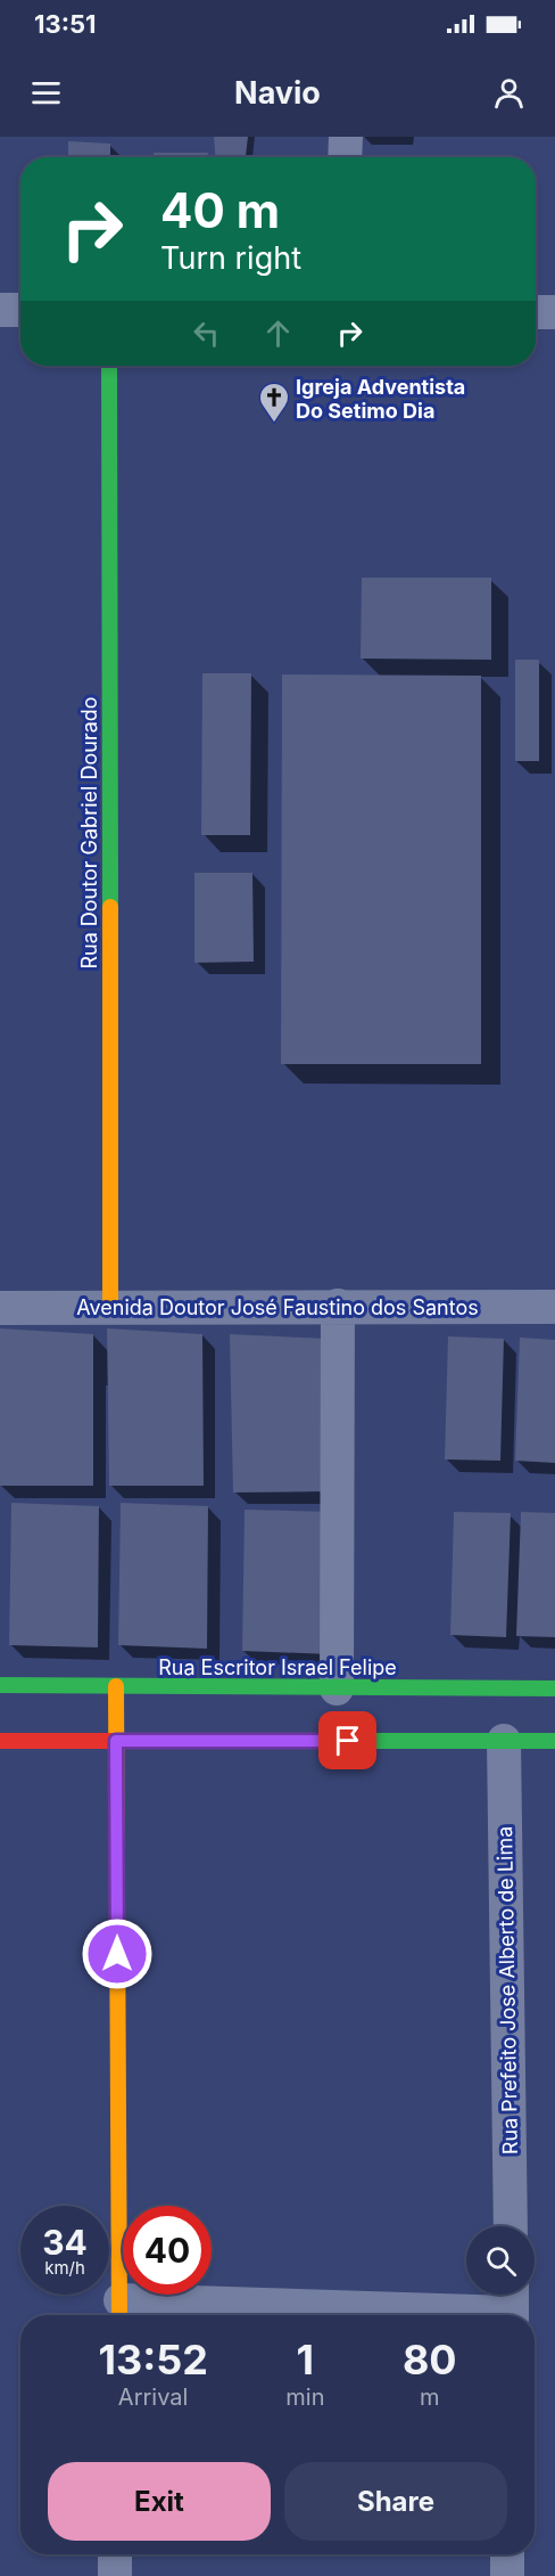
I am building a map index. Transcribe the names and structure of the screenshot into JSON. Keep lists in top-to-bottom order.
{
  "streets": {
    "street": [
      "Rua Doutor Gabriel Dourado",
      "Avenida Doutor José Faustino dos Santos",
      "Rua Escritor Israel Felipe",
      "Rua Prefeito Jose Alberto de Lima"
    ]
  },
  "crossings": [
    ["Rua Doutor Gabriel Dourado", "Avenida Doutor José Faustino dos Santos"]
  ],
  "places": {
    "church": ["Igreja Adventista Do Setimo Dia"]
  },
  "page": {
    "status": "13:51",
    "header": "Navio",
    "turn": ["40 m", "Turn right"],
    "speed": "34 km/h",
    "limit": "40",
    "eta": [
      "13:52",
      "Arrival",
      "1",
      "min",
      "80",
      "m"
    ],
    "buttons": ["Exit", "Share"]
  }
}
